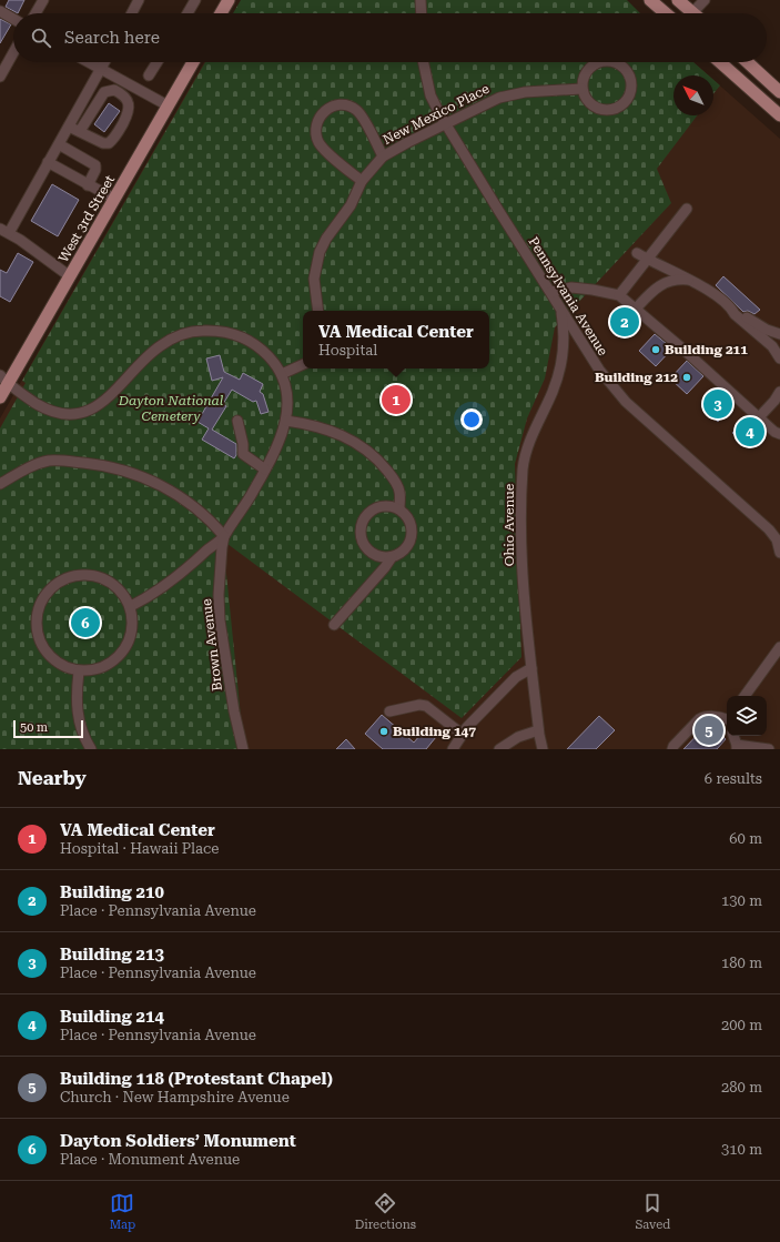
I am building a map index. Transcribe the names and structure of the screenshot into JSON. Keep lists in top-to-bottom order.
{
  "streets": {
    "main road": ["West 3rd Street"],
    "street": [
      "New Mexico Place",
      "Pennsylvania Avenue",
      "Ohio Avenue",
      "Brown Avenue"
    ]
  },
  "crossings": [
    ["New Mexico Place", "Pennsylvania Avenue"],
    ["Pennsylvania Avenue", "Ohio Avenue"]
  ],
  "parks": ["Dayton National Cemetery"],
  "places": ["Building 211", "Building 212", "Building 147"],
  "scale_bar": "50 m",
  "north": "top left",
  "page": {
    "search": "Search here",
    "pins": [
      "2",
      "1",
      "3",
      "4",
      "6",
      "5"
    ],
    "popup": ["VA Medical Center", "Hospital"],
    "scale": "50 m",
    "heading": ["Nearby", "6 results"],
    "list": [
      {
        "mark": "1",
        "name": "VA Medical Center",
        "note": "Hospital · Hawaii Place",
        "value": "60 m"
      },
      {
        "mark": "2",
        "name": "Building 210",
        "note": "Place · Pennsylvania Avenue",
        "value": "130 m"
      },
      {
        "mark": "3",
        "name": "Building 213",
        "note": "Place · Pennsylvania Avenue",
        "value": "180 m"
      },
      {
        "mark": "4",
        "name": "Building 214",
        "note": "Place · Pennsylvania Avenue",
        "value": "200 m"
      },
      {
        "mark": "5",
        "name": "Building 118 (Protestant Chapel)",
        "note": "Church · New Hampshire Avenue",
        "value": "280 m"
      },
      {
        "mark": "6",
        "name": "Dayton Soldiers’ Monument",
        "note": "Place · Monument Avenue",
        "value": "310 m"
      }
    ],
    "nav": ["Map", "Directions", "Saved"]
  }
}
